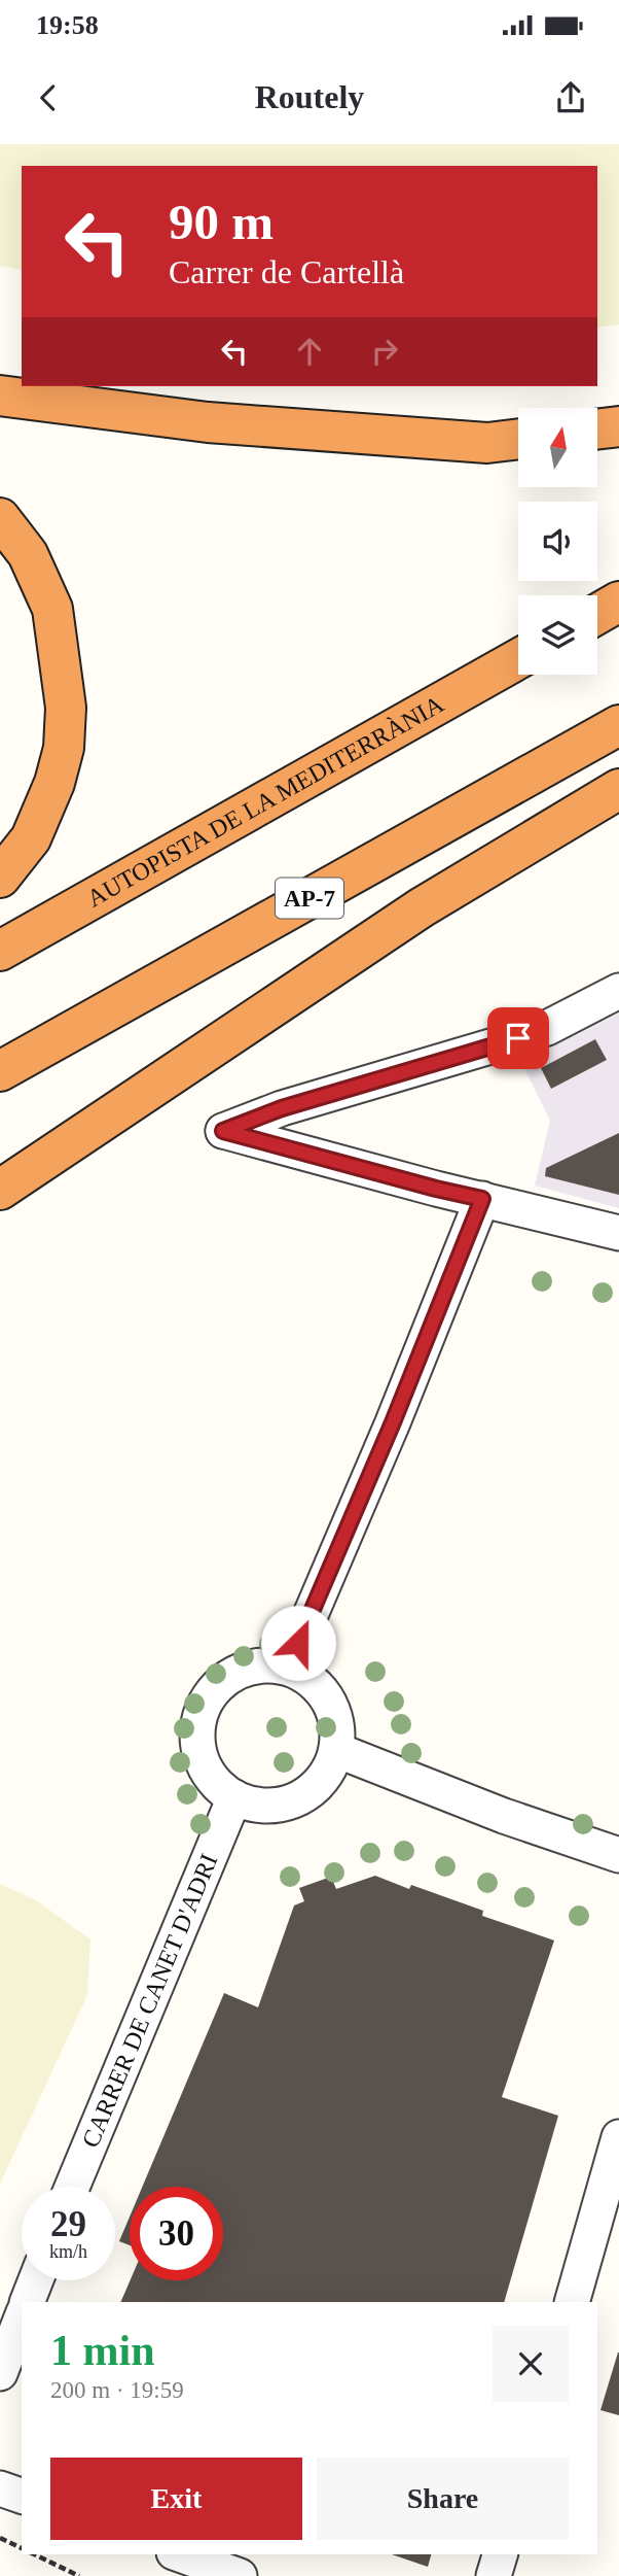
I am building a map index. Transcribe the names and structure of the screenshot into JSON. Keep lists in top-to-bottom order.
{
  "streets": {
    "highway": ["AUTOPISTA DE LA MEDITERRÀNIA", "AP-7"],
    "street": ["CARRER DE CANET D'ADRI"]
  },
  "north": "top",
  "page": {
    "status": "19:58",
    "header": "Routely",
    "turn": ["90 m", "Carrer de Cartellà"],
    "speed": "29 km/h",
    "limit": "30",
    "heading": ["1 min", "200 m · 19:59"],
    "buttons": ["Exit", "Share"]
  }
}
